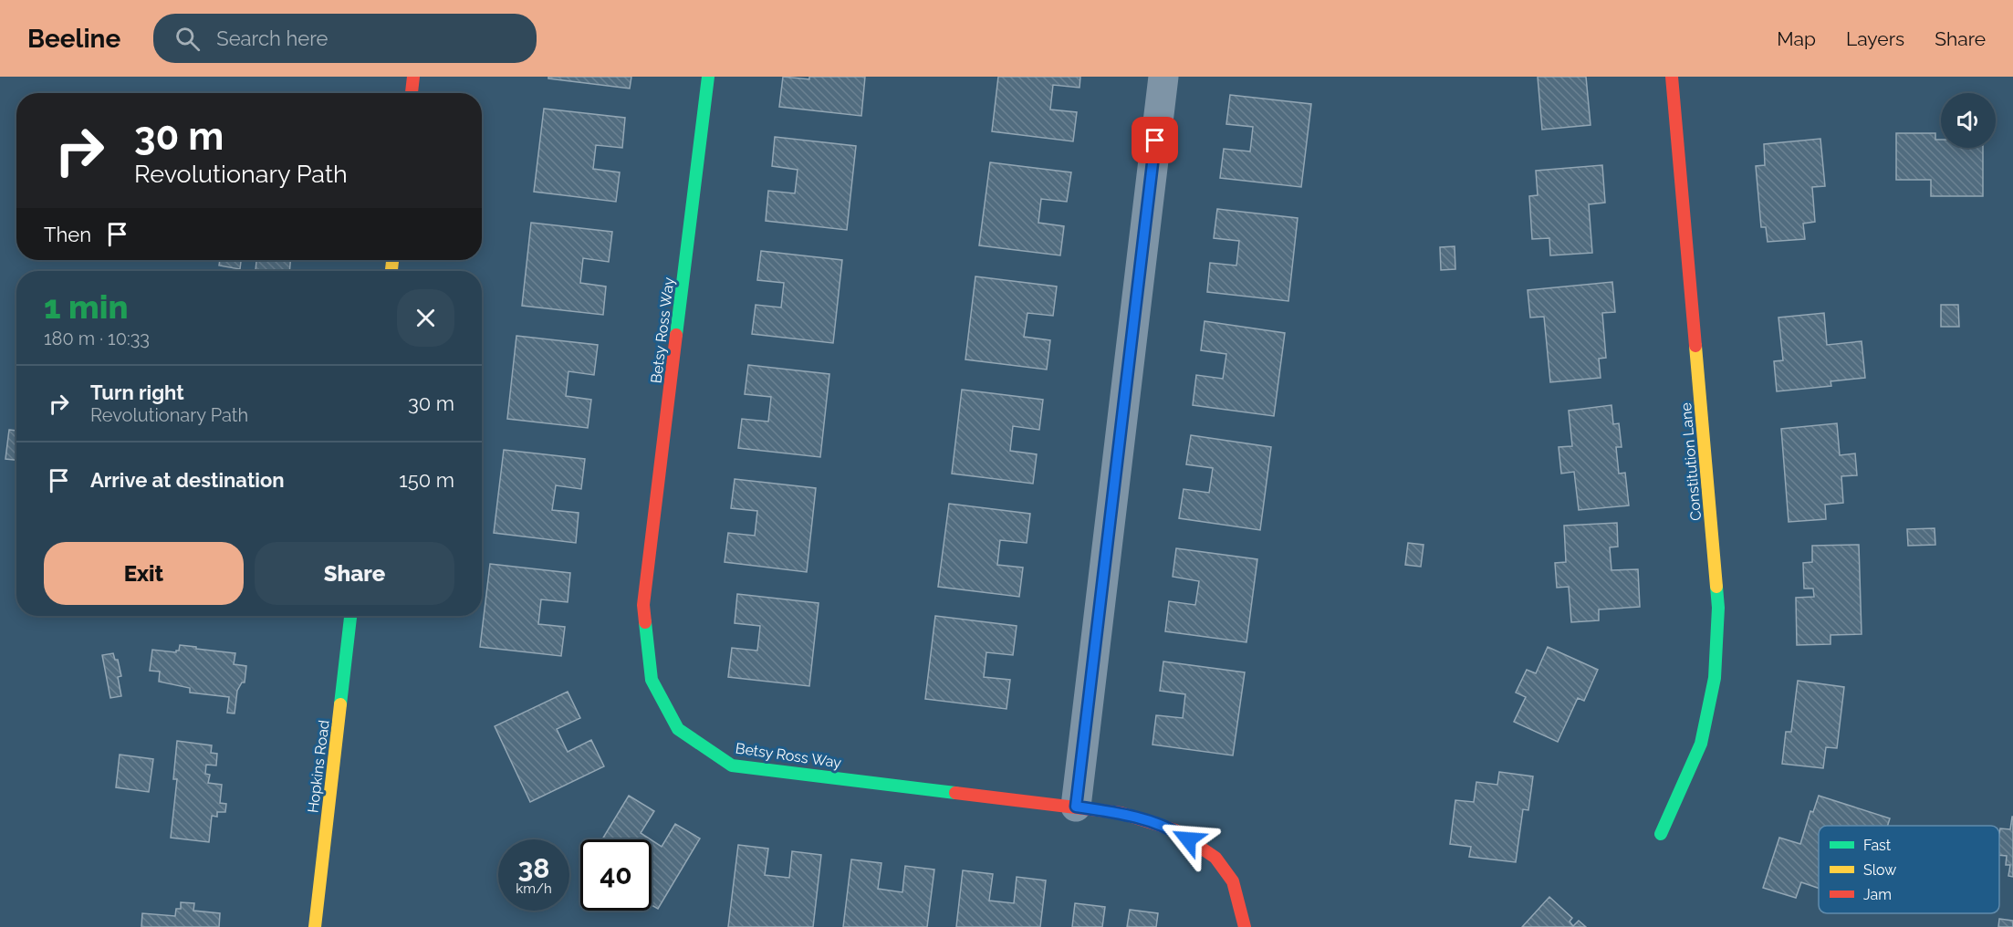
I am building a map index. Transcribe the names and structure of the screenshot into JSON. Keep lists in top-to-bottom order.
{
  "streets": {
    "street": ["Betsy Ross Way", "Constitution Lane", "Hopkins Road"]
  },
  "legend": ["Fast", "Slow", "Jam"],
  "page": {
    "header": "Beeline",
    "search": "Search here",
    "nav": ["Map", "Layers", "Share"],
    "turn": ["30 m", "Revolutionary Path"],
    "then": "Then",
    "heading": ["1 min", "180 m · 10:33"],
    "list": [
      {
        "name": "Turn right",
        "note": "Revolutionary Path",
        "value": "30 m"
      },
      {
        "name": "Arrive at destination",
        "value": "150 m"
      }
    ],
    "buttons": ["Exit", "Share"],
    "speed": "38 km/h",
    "limit": "40"
  }
}
